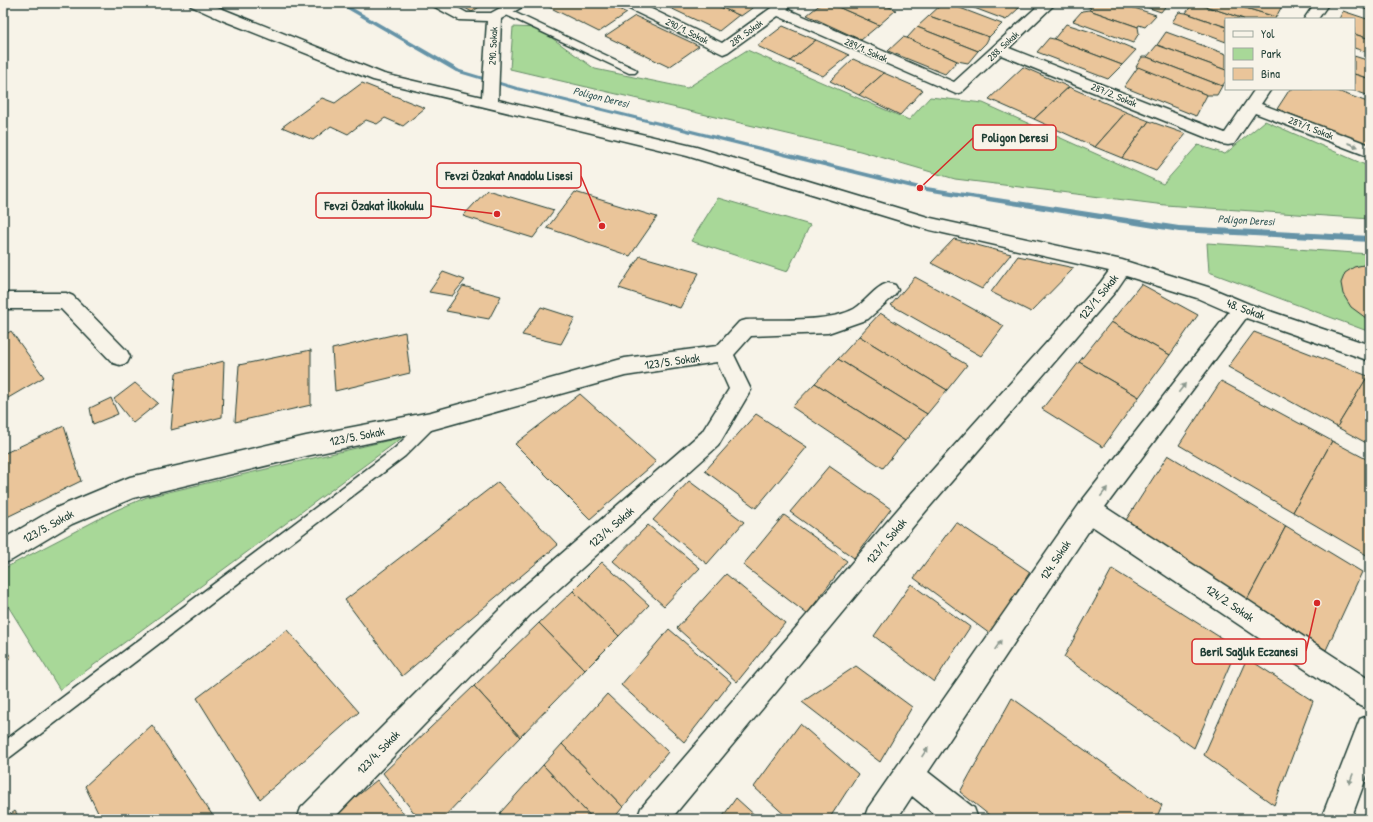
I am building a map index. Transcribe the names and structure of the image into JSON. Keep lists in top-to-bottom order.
{
  "streets": {
    "street": [
      "290/1. Sokak",
      "289. Sokak",
      "290. Sokak",
      "288. Sokak",
      "289/1. Sokak",
      "287/2. Sokak",
      "287/1. Sokak",
      "123/1. Sokak",
      "48. Sokak",
      "123/5. Sokak",
      "123/4. Sokak",
      "124. Sokak",
      "124/2. Sokak"
    ]
  },
  "crossings": [
    ["290/1. Sokak", "289. Sokak"],
    ["289. Sokak", "289/1. Sokak"],
    ["290. Sokak", "48. Sokak"],
    ["288. Sokak", "289/1. Sokak"],
    ["288. Sokak", "287/2. Sokak"],
    ["287/2. Sokak", "287/1. Sokak"],
    ["123/1. Sokak", "48. Sokak"],
    ["48. Sokak", "124. Sokak"],
    ["123/5. Sokak", "123/4. Sokak"],
    ["124. Sokak", "124/2. Sokak"]
  ],
  "one_way": ["287/1. Sokak", "124. Sokak"],
  "water": ["Poligon Deresi"],
  "places": [
    "Poligon Deresi",
    "Fevzi Özakat İlkokulu",
    "Fevzi Özakat Anadolu Lisesi",
    "Beril Sağlık Eczanesi"
  ],
  "legend": ["Yol", "Park", "Bina"]
}
